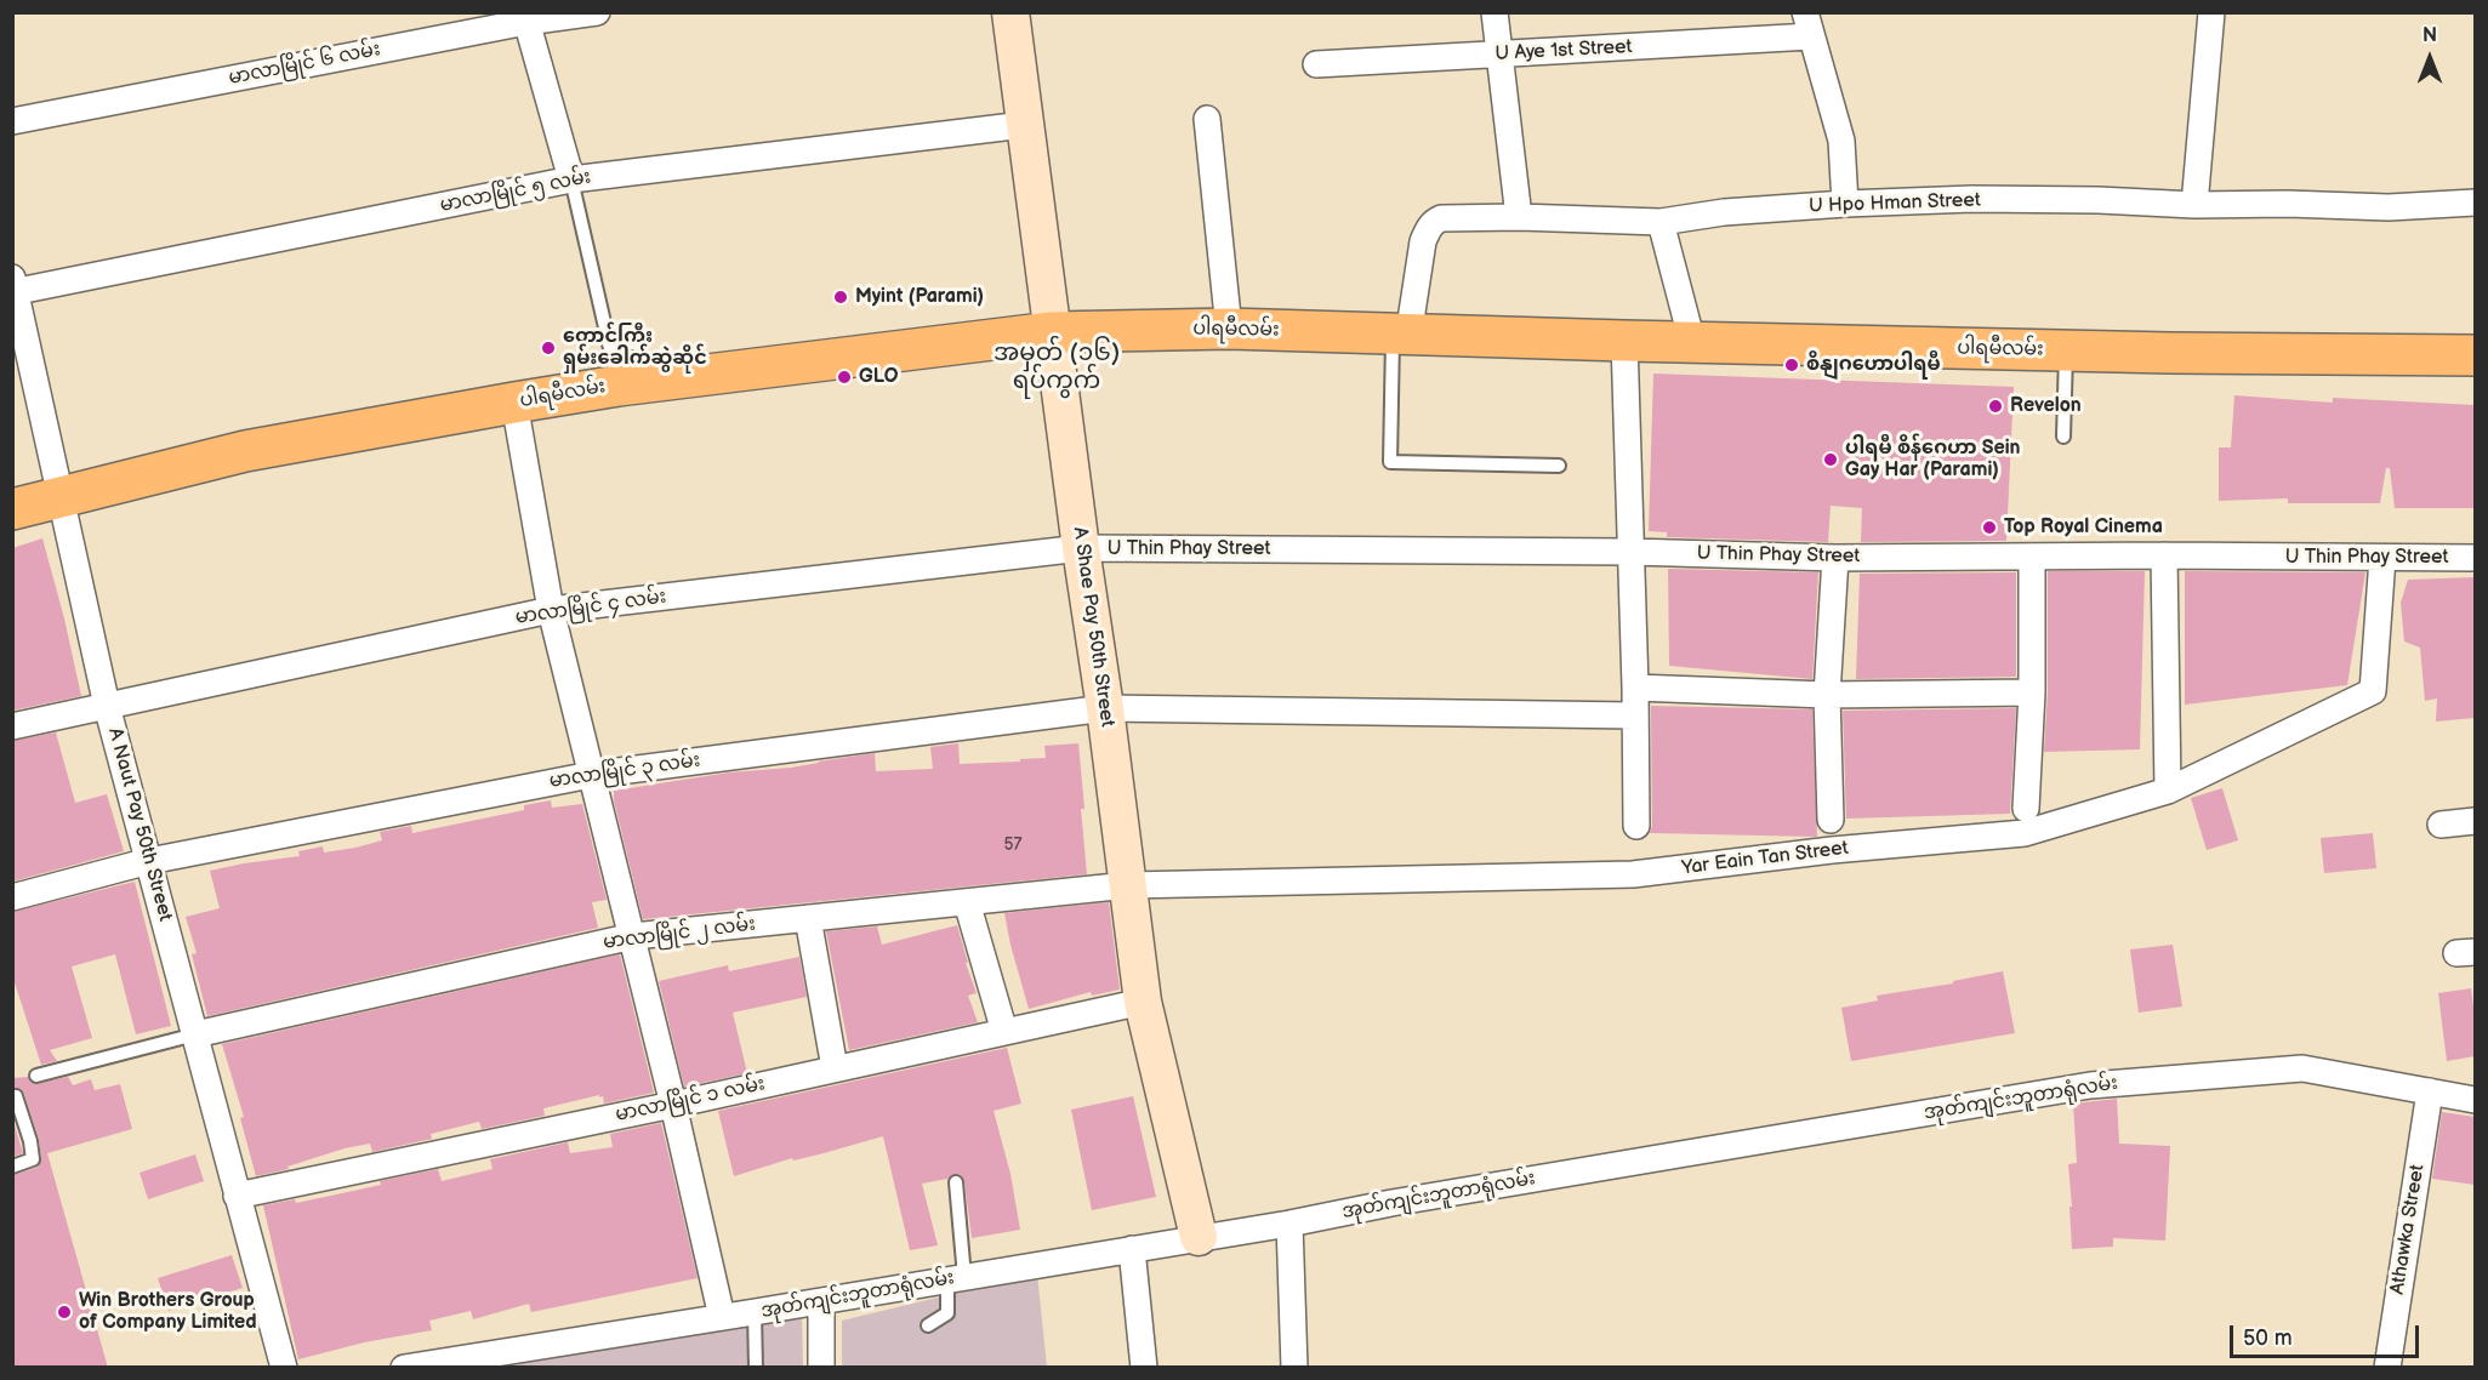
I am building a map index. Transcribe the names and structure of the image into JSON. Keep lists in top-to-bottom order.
{
  "streets": {
    "main road": ["ပါရမီလမ်း"],
    "street": [
      "U Aye 1st Street",
      "မာလာမြိုင် ၆ လမ်း",
      "မာလာမြိုင် ၅ လမ်း",
      "U Hpo Hman Street",
      "U Thin Phay Street",
      "မာလာမြိုင် ၄ လမ်း",
      "A Shae Pay 50th Street",
      "မာလာမြိုင် ၃ လမ်း",
      "A Naut Pay 50th Street",
      "Yar Eain Tan Street",
      "မာလာမြိုင် ၂ လမ်း",
      "အုတ်ကျင်းဘူတာရုံလမ်း",
      "မာလာမြိုင် ၁ လမ်း",
      "Athawka Street"
    ]
  },
  "crossings": [
    ["မာလာမြိုင် ၅ လမ်း", "A Shae Pay 50th Street"],
    ["မာလာမြိုင် ၅ လမ်း", "A Naut Pay 50th Street"],
    ["U Hpo Hman Street", "ပါရမီလမ်း"],
    ["ပါရမီလမ်း", "A Shae Pay 50th Street"],
    ["ပါရမီလမ်း", "A Naut Pay 50th Street"],
    ["U Thin Phay Street", "မာလာမြိုင် ၄ လမ်း"],
    ["U Thin Phay Street", "A Shae Pay 50th Street"],
    ["U Thin Phay Street", "Yar Eain Tan Street"],
    ["မာလာမြိုင် ၄ လမ်း", "A Shae Pay 50th Street"],
    ["မာလာမြိုင် ၄ လမ်း", "A Naut Pay 50th Street"],
    ["A Shae Pay 50th Street", "မာလာမြိုင် ၃ လမ်း"],
    ["A Shae Pay 50th Street", "Yar Eain Tan Street"],
    ["A Shae Pay 50th Street", "မာလာမြိုင် ၂ လမ်း"],
    ["A Shae Pay 50th Street", "အုတ်ကျင်းဘူတာရုံလမ်း"],
    ["A Shae Pay 50th Street", "မာလာမြိုင် ၁ လမ်း"],
    ["မာလာမြိုင် ၃ လမ်း", "A Naut Pay 50th Street"],
    ["A Naut Pay 50th Street", "မာလာမြိုင် ၂ လမ်း"],
    ["A Naut Pay 50th Street", "မာလာမြိုင် ၁ လမ်း"],
    ["Yar Eain Tan Street", "မာလာမြိုင် ၂ လမ်း"],
    ["အုတ်ကျင်းဘူတာရုံလမ်း", "Athawka Street"]
  ],
  "districts": ["အမှတ် (၁၆) ရပ်ကွက်"],
  "places": [
    "Myint (Parami)",
    "တောင်ကြီး ရှမ်းခေါက်ဆွဲဆိုင်",
    "စိနျဂဟောပါရမီ",
    "GLO",
    "Revelon",
    "ပါရမီ စိန်ဂေဟာ Sein Gay Har (Parami)",
    "Top Royal Cinema",
    "Win Brothers Group of Company Limited"
  ],
  "house_numbers": ["57"],
  "scale_bar": "50 m",
  "north": "top"
}
